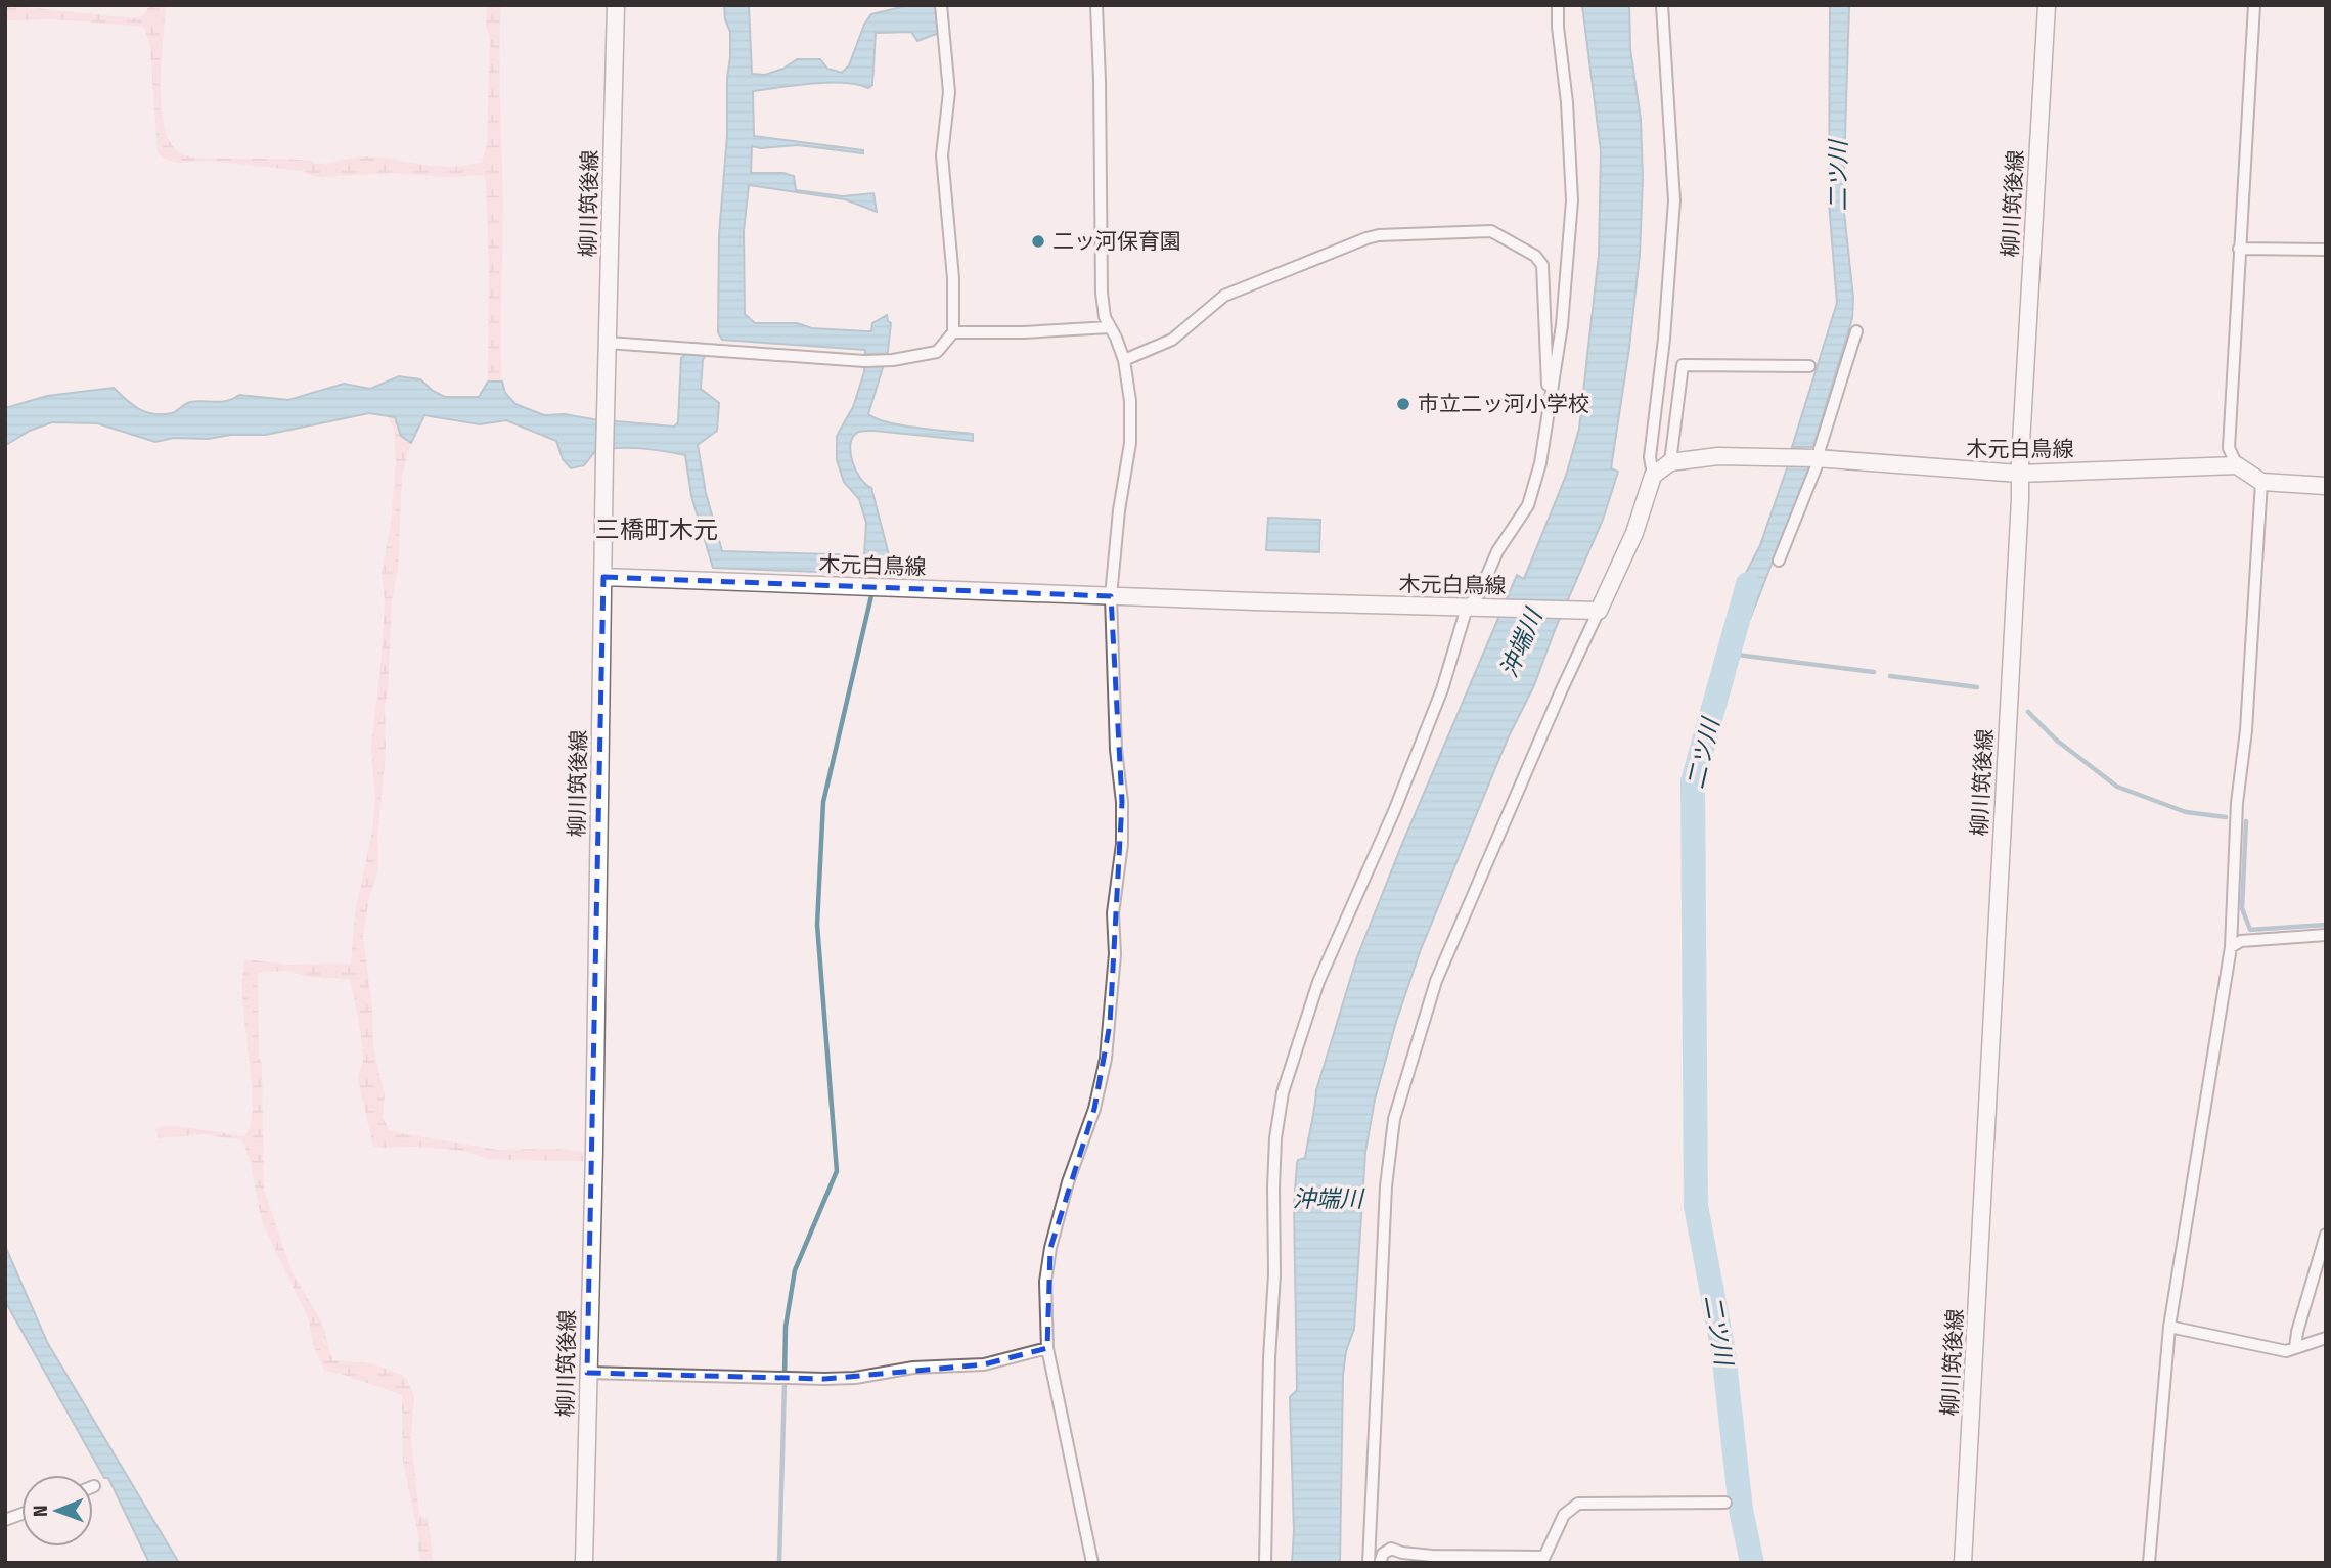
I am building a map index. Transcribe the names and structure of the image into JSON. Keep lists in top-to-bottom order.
{
  "streets": {
    "main road": ["柳川筑後線", "木元白鳥線"]
  },
  "crossings": [
    ["柳川筑後線", "木元白鳥線"]
  ],
  "districts": ["三橋町木元"],
  "water": ["二ツ川", "沖端川"],
  "places": ["二ッ河保育園", "市立二ッ河小学校"],
  "north": "left"
}
